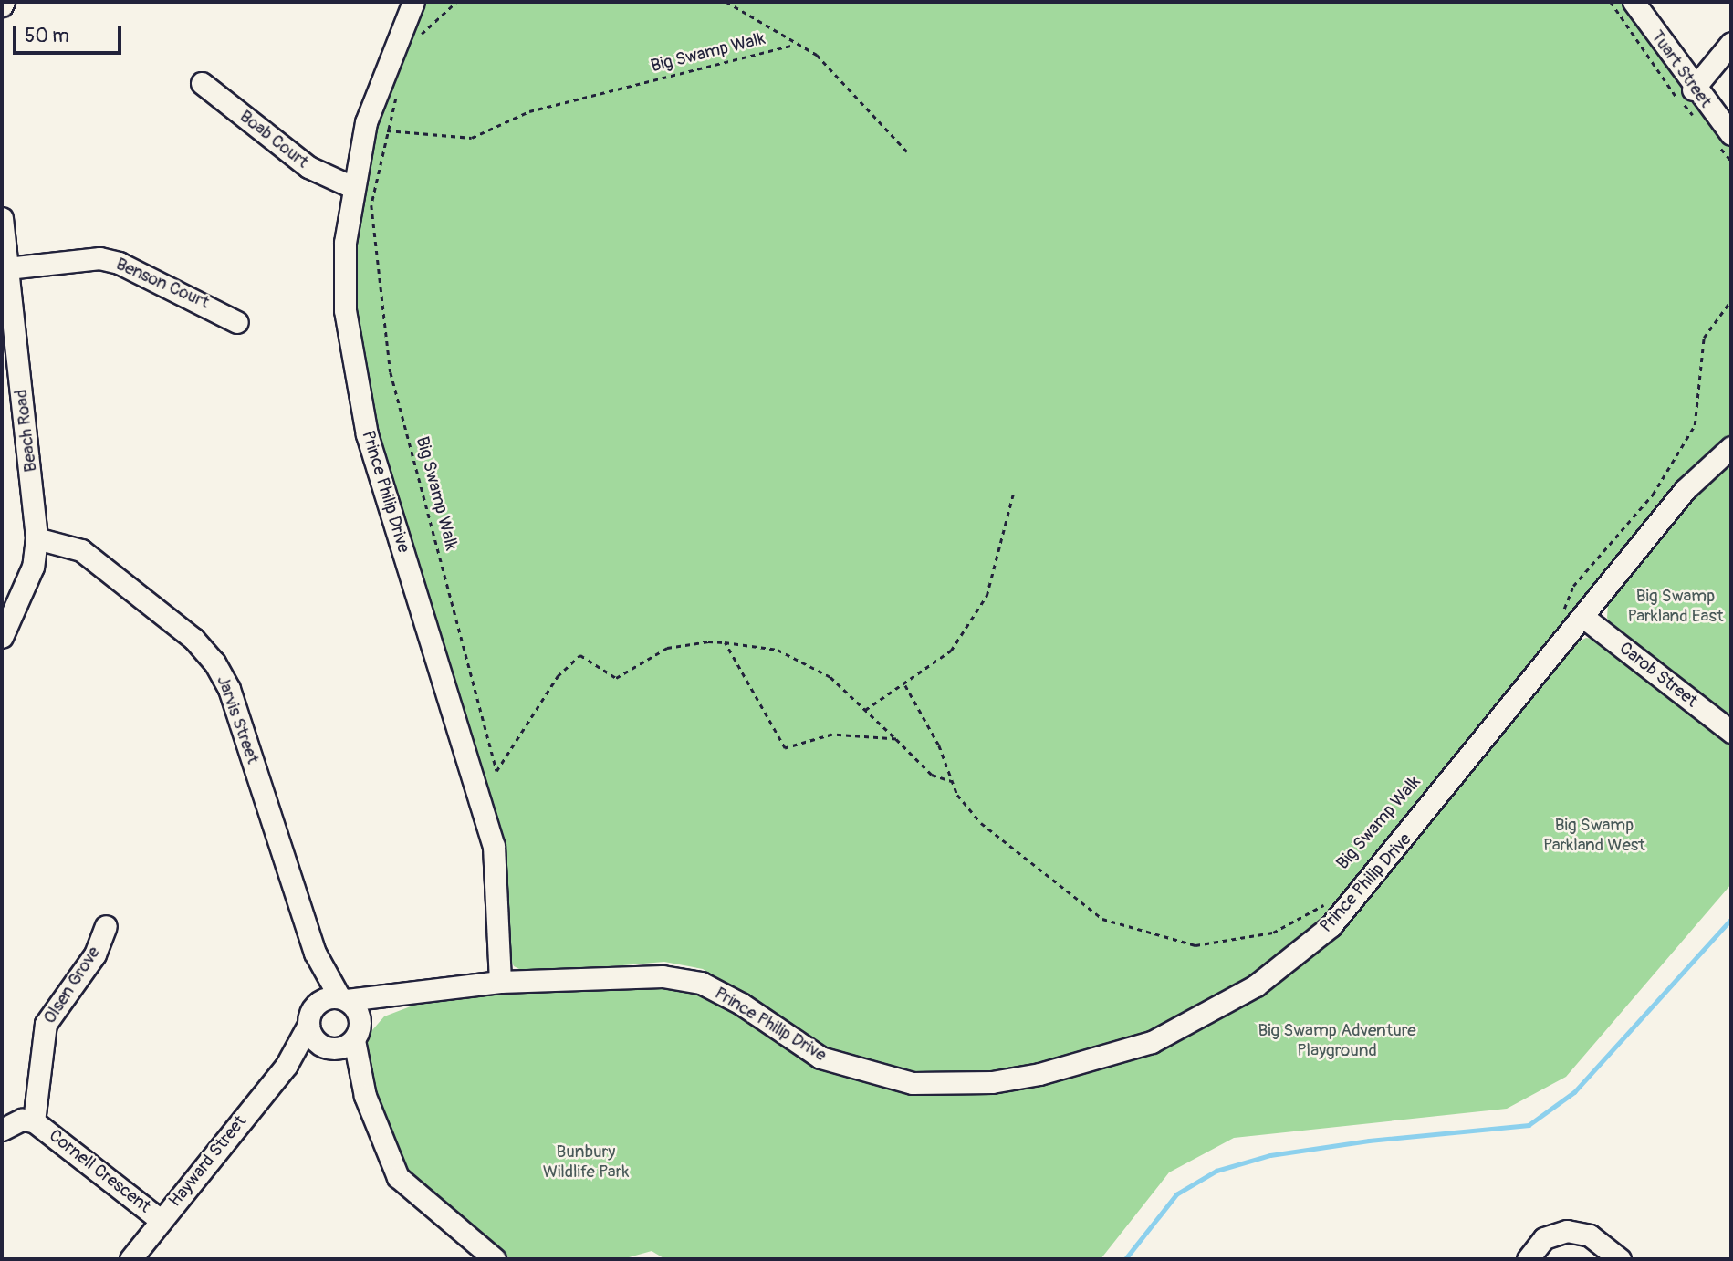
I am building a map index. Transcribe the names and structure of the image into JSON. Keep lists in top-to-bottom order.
{
  "streets": {
    "street": [
      "Tuart Street",
      "Boab Court",
      "Benson Court",
      "Beach Road",
      "Prince Philip Drive",
      "Carob Street",
      "Jarvis Street",
      "Olsen Grove",
      "Hayward Street",
      "Cornell Crescent"
    ],
    "path": ["Big Swamp Walk"]
  },
  "crossings": [
    ["Boab Court", "Prince Philip Drive"],
    ["Benson Court", "Beach Road"],
    ["Beach Road", "Jarvis Street"],
    ["Prince Philip Drive", "Carob Street"],
    ["Prince Philip Drive", "Jarvis Street"],
    ["Prince Philip Drive", "Hayward Street"],
    ["Jarvis Street", "Hayward Street"],
    ["Olsen Grove", "Cornell Crescent"],
    ["Hayward Street", "Cornell Crescent"]
  ],
  "parks": [
    "Big Swamp Parkland East",
    "Big Swamp Parkland West",
    "Big Swamp Adventure Playground",
    "Bunbury Wildlife Park"
  ],
  "scale_bar": "50 m"
}
